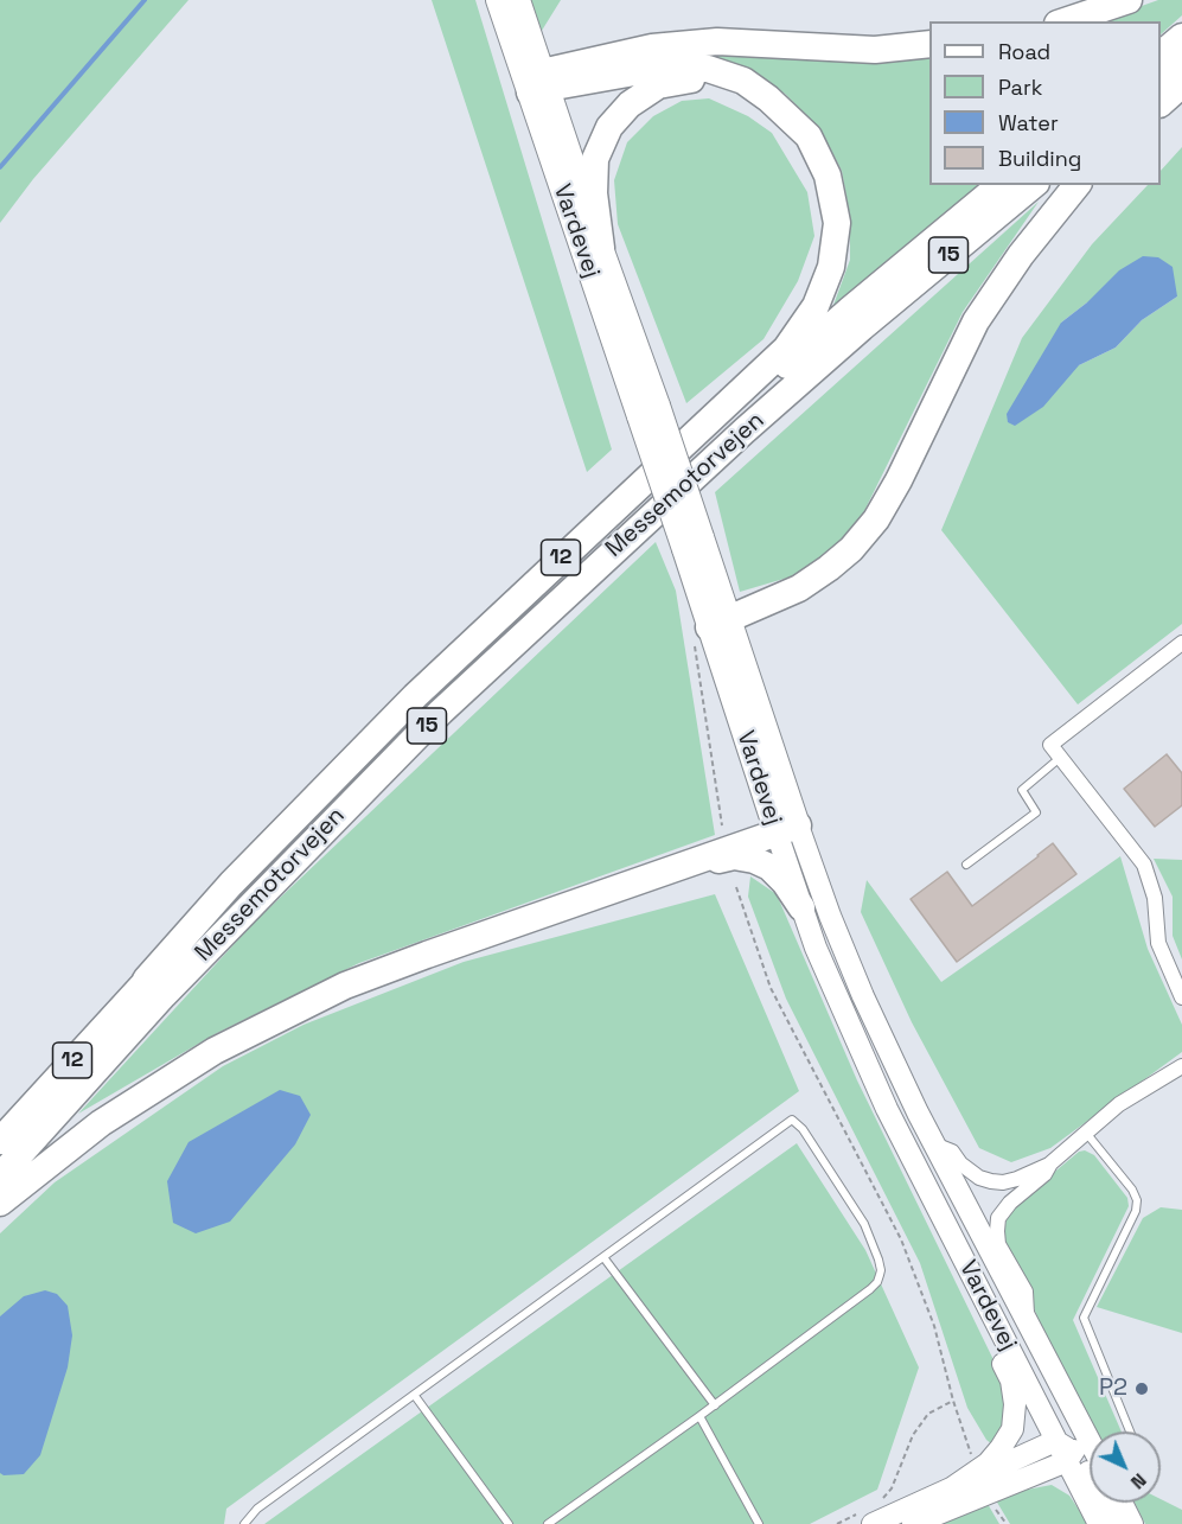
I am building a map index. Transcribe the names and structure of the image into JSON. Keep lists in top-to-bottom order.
{
  "streets": {
    "highway": ["15", "Messemotorvejen", "12"],
    "main road": ["Vardevej"]
  },
  "crossings": [
    ["Vardevej", "12"],
    ["Messemotorvejen", "12"]
  ],
  "places": ["P2"],
  "legend": [
    "Road",
    "Park",
    "Water",
    "Building"
  ],
  "north": "bottom right"
}
